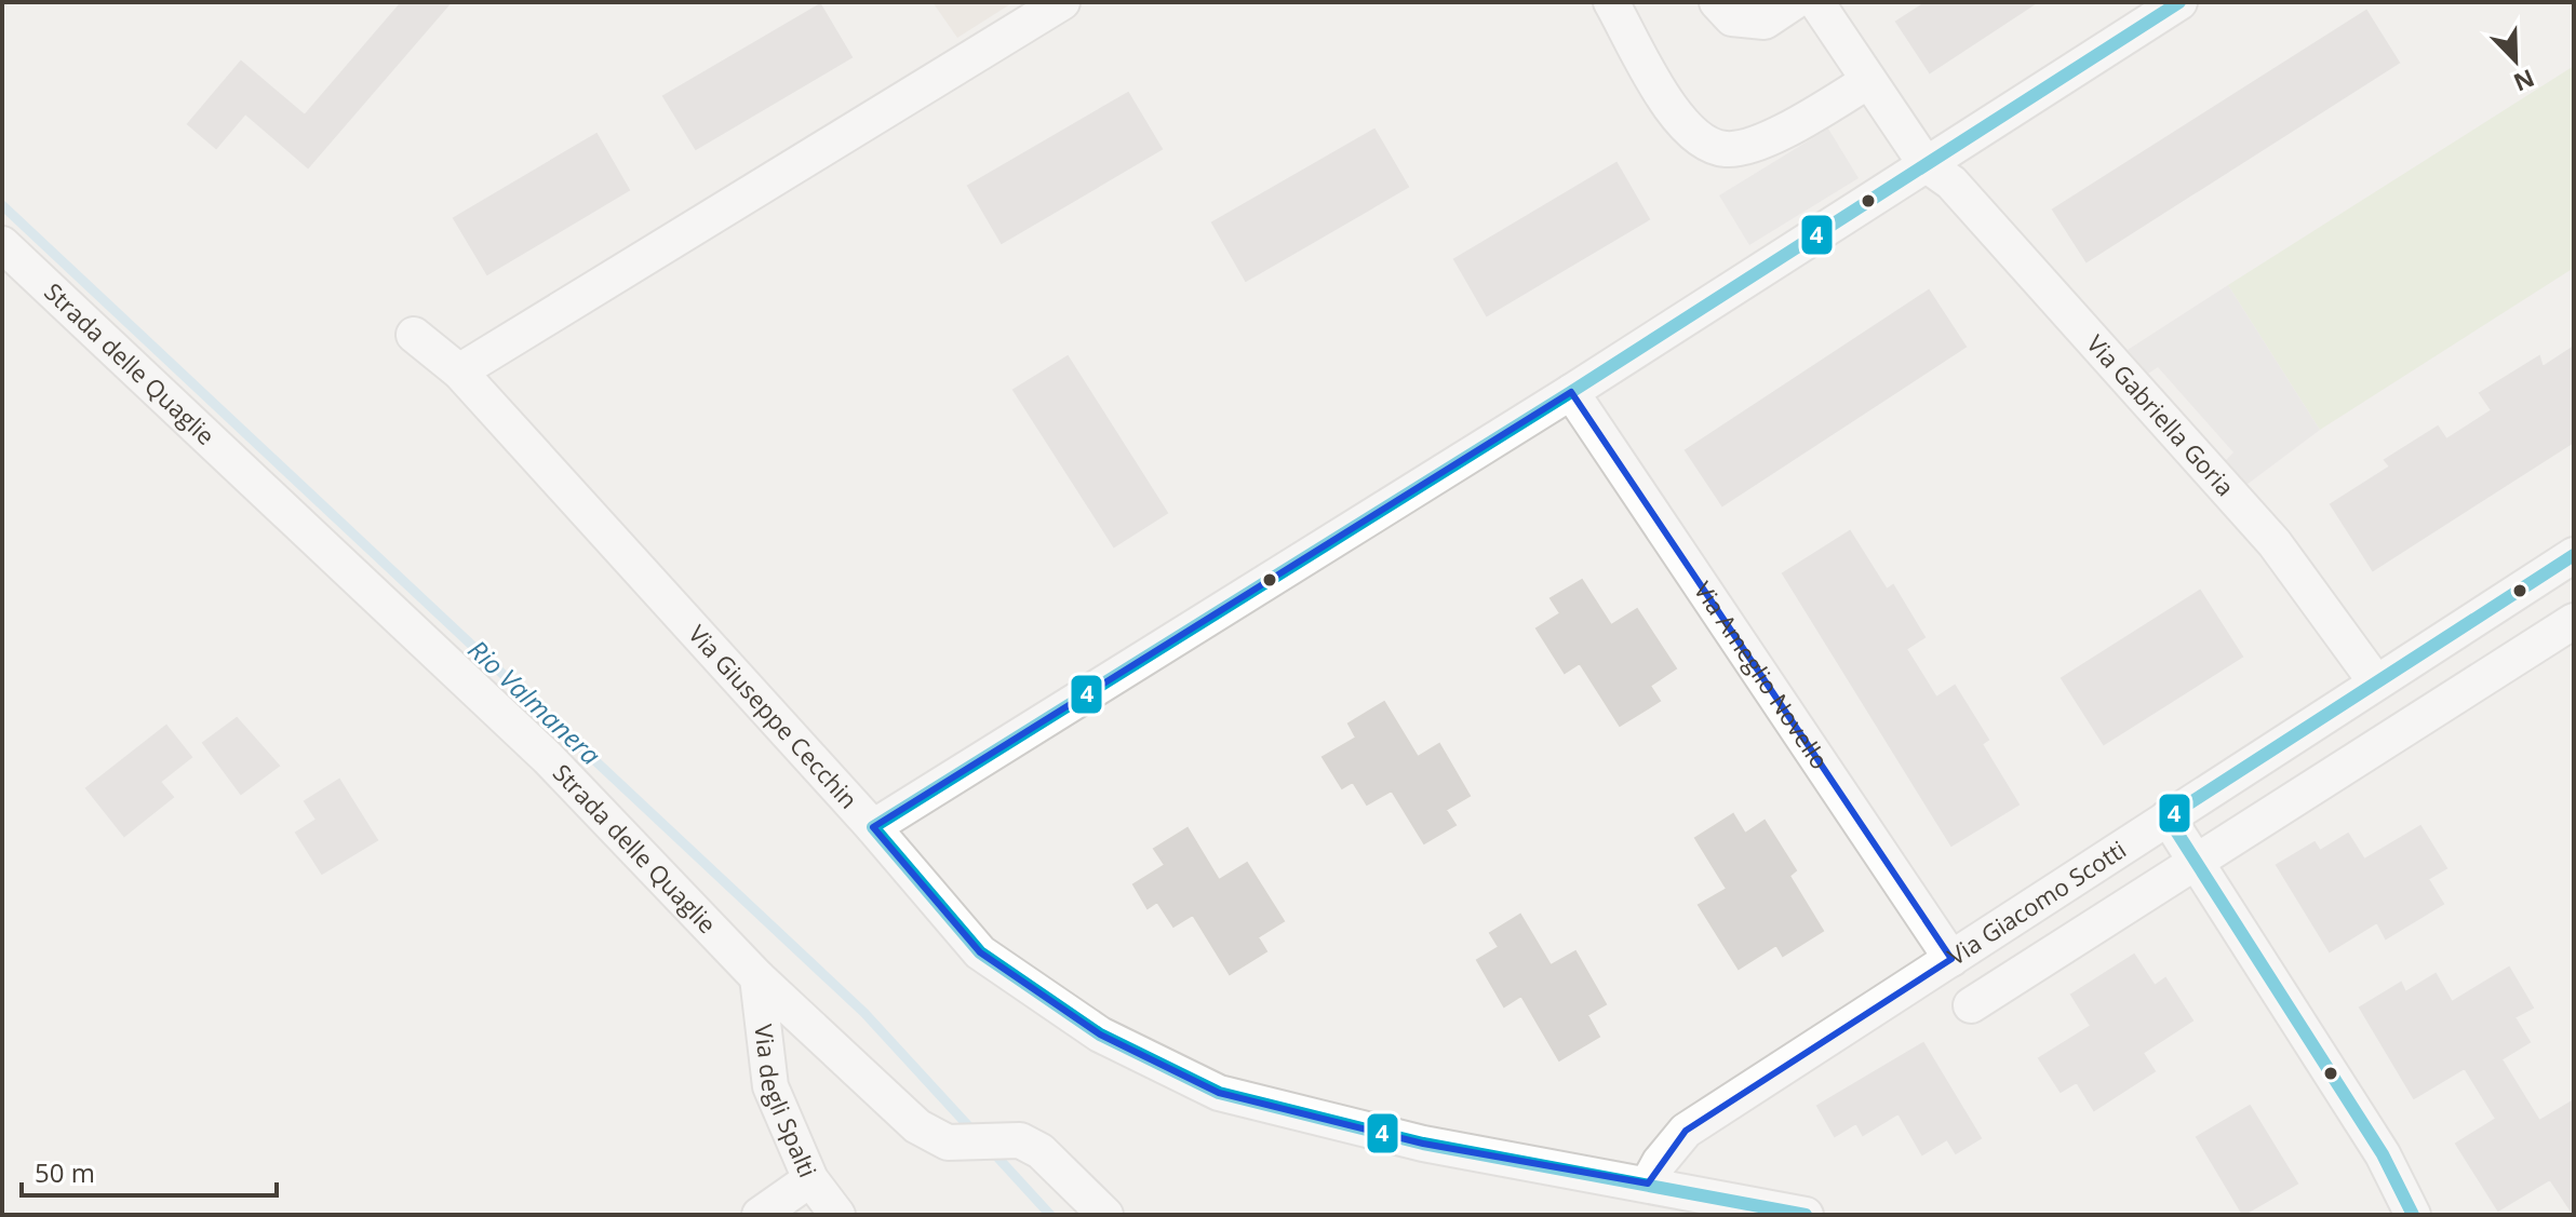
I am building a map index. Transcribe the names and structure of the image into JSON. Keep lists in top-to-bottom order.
{
  "streets": {
    "street": [
      "Strada delle Quaglie",
      "Via Gabriella Goria",
      "Via Ameglio Novello",
      "Via Giuseppe Cecchin",
      "Via Giacomo Scotti",
      "Via degli Spalti"
    ]
  },
  "crossings": [
    ["Strada delle Quaglie", "Via degli Spalti"],
    ["Via Gabriella Goria", "Via Giacomo Scotti"],
    ["Via Ameglio Novello", "Via Giacomo Scotti"],
    ["Via Giuseppe Cecchin", "Via Giacomo Scotti"]
  ],
  "water": ["Rio Valmanera"],
  "lines": ["transit line 4"],
  "scale_bar": "50 m",
  "north": "bottom right"
}
